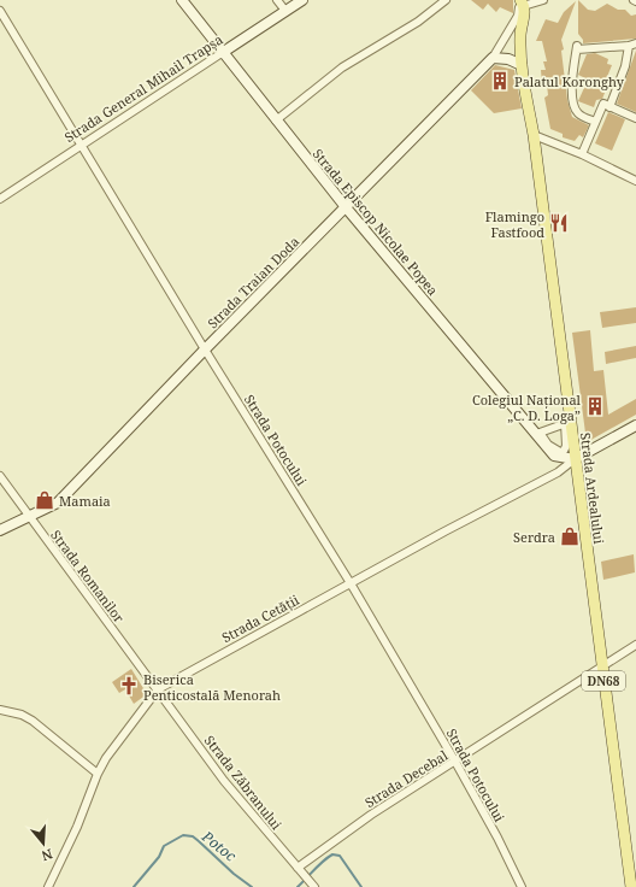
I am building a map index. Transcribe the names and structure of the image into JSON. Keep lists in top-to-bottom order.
{
  "streets": {
    "main road": [
      "Strada General Mihail Trapșa",
      "Strada Episcop Nicolae Popea",
      "Strada Traian Doda",
      "Strada Ardealului",
      "DN68"
    ],
    "street": [
      "Strada Potocului",
      "Strada Romanilor",
      "Strada Cetății",
      "Strada Decebal",
      "Strada Zăbranului"
    ]
  },
  "crossings": [
    ["Strada General Mihail Trapșa", "Strada Episcop Nicolae Popea"],
    ["Strada General Mihail Trapșa", "Strada Potocului"],
    ["Strada Episcop Nicolae Popea", "Strada Traian Doda"],
    ["Strada Episcop Nicolae Popea", "Strada Ardealului"],
    ["Strada Episcop Nicolae Popea", "Strada Cetății"],
    ["Strada Traian Doda", "Strada Potocului"],
    ["Strada Traian Doda", "Strada Romanilor"],
    ["Strada Potocului", "Strada Cetății"],
    ["Strada Potocului", "Strada Decebal"],
    ["Strada Ardealului", "Strada Cetății"],
    ["Strada Ardealului", "Strada Decebal"],
    ["Strada Romanilor", "Strada Cetății"],
    ["Strada Romanilor", "Strada Zăbranului"],
    ["Strada Cetății", "Strada Zăbranului"],
    ["Strada Decebal", "Strada Zăbranului"]
  ],
  "water": ["Potoc"],
  "places": {
    "building": ["Palatul Koronghy", "Colegiul Național „C. D. Loga”"],
    "restaurant": ["Flamingo Fastfood"],
    "shop": ["Mamaia", "Serdra"],
    "church": ["Biserica Penticostală Menorah"]
  },
  "north": "bottom"
}
